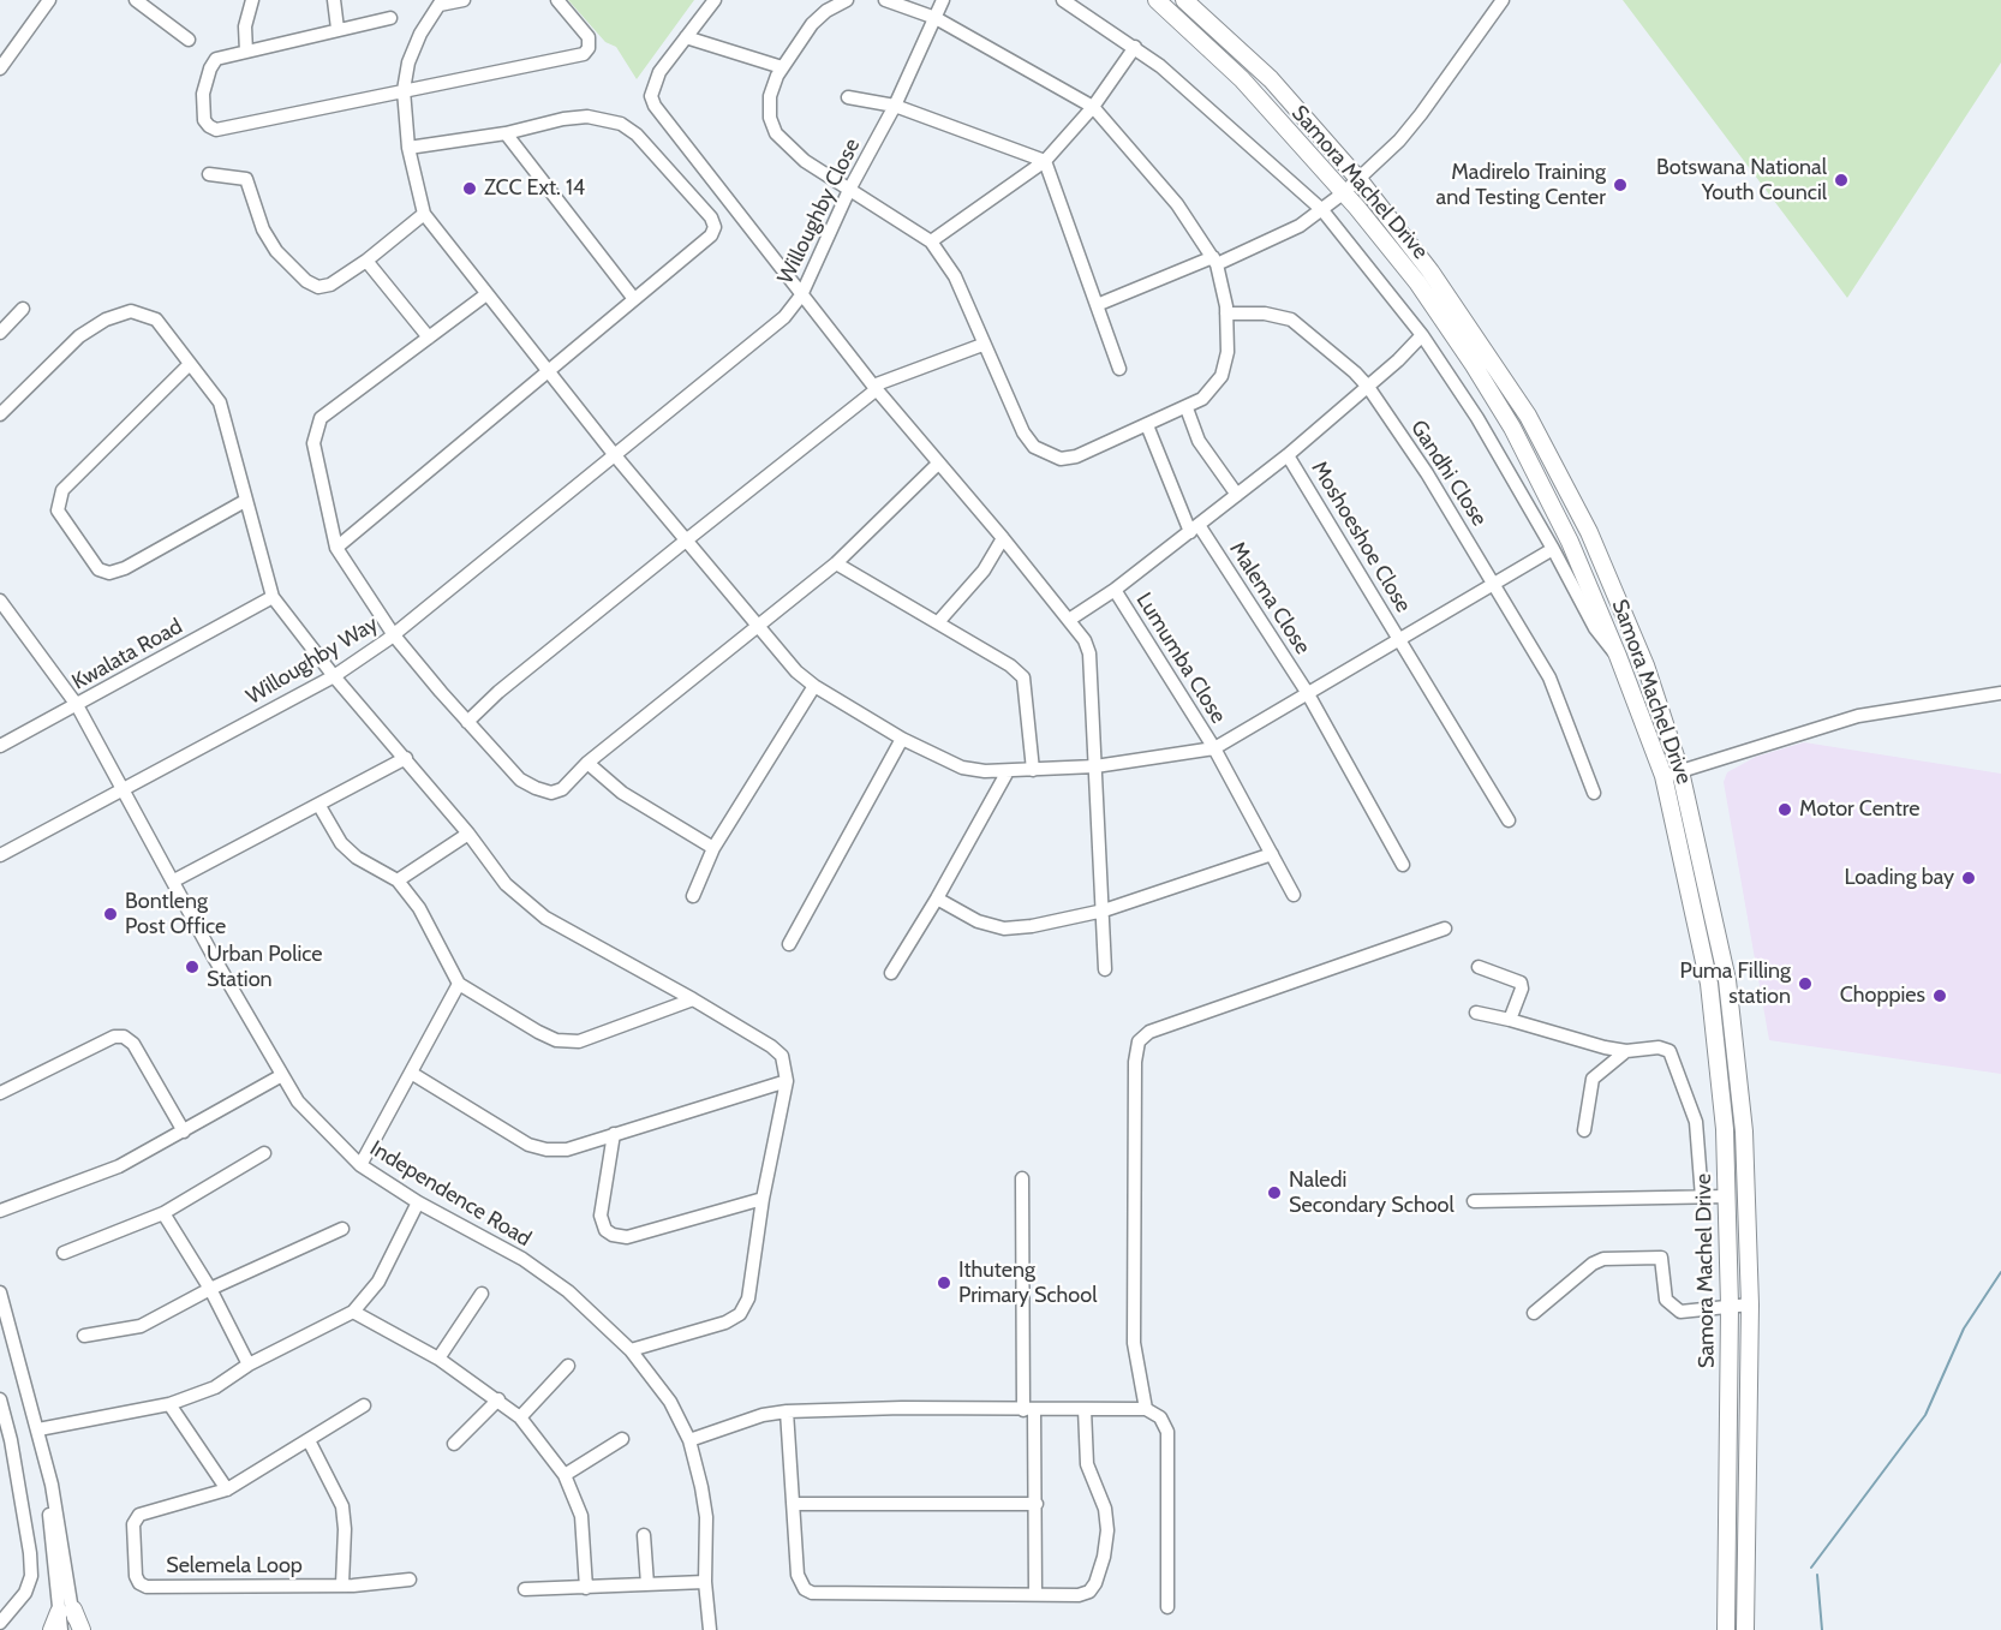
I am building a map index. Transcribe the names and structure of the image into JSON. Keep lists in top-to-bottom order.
{
  "streets": {
    "main road": ["Samora Machel Drive"],
    "street": [
      "Willoughby Close",
      "Gandhi Close",
      "Moshoeshoe Close",
      "Malema Close",
      "Kwalata Road",
      "Lumumba Close",
      "Willoughby Way",
      "Independence Road",
      "Selemela Loop"
    ]
  },
  "crossings": [
    ["Willoughby Close", "Willoughby Way"],
    ["Kwalata Road", "Independence Road"],
    ["Willoughby Way", "Independence Road"]
  ],
  "places": [
    "Botswana National Youth Council",
    "Madirelo Training and Testing Center",
    "ZCC Ext. 14",
    "Motor Centre",
    "Loading bay",
    "Bontleng Post Office",
    "Urban Police Station",
    "Puma Filling station",
    "Choppies",
    "Naledi Secondary School",
    "Ithuteng Primary School"
  ]
}
